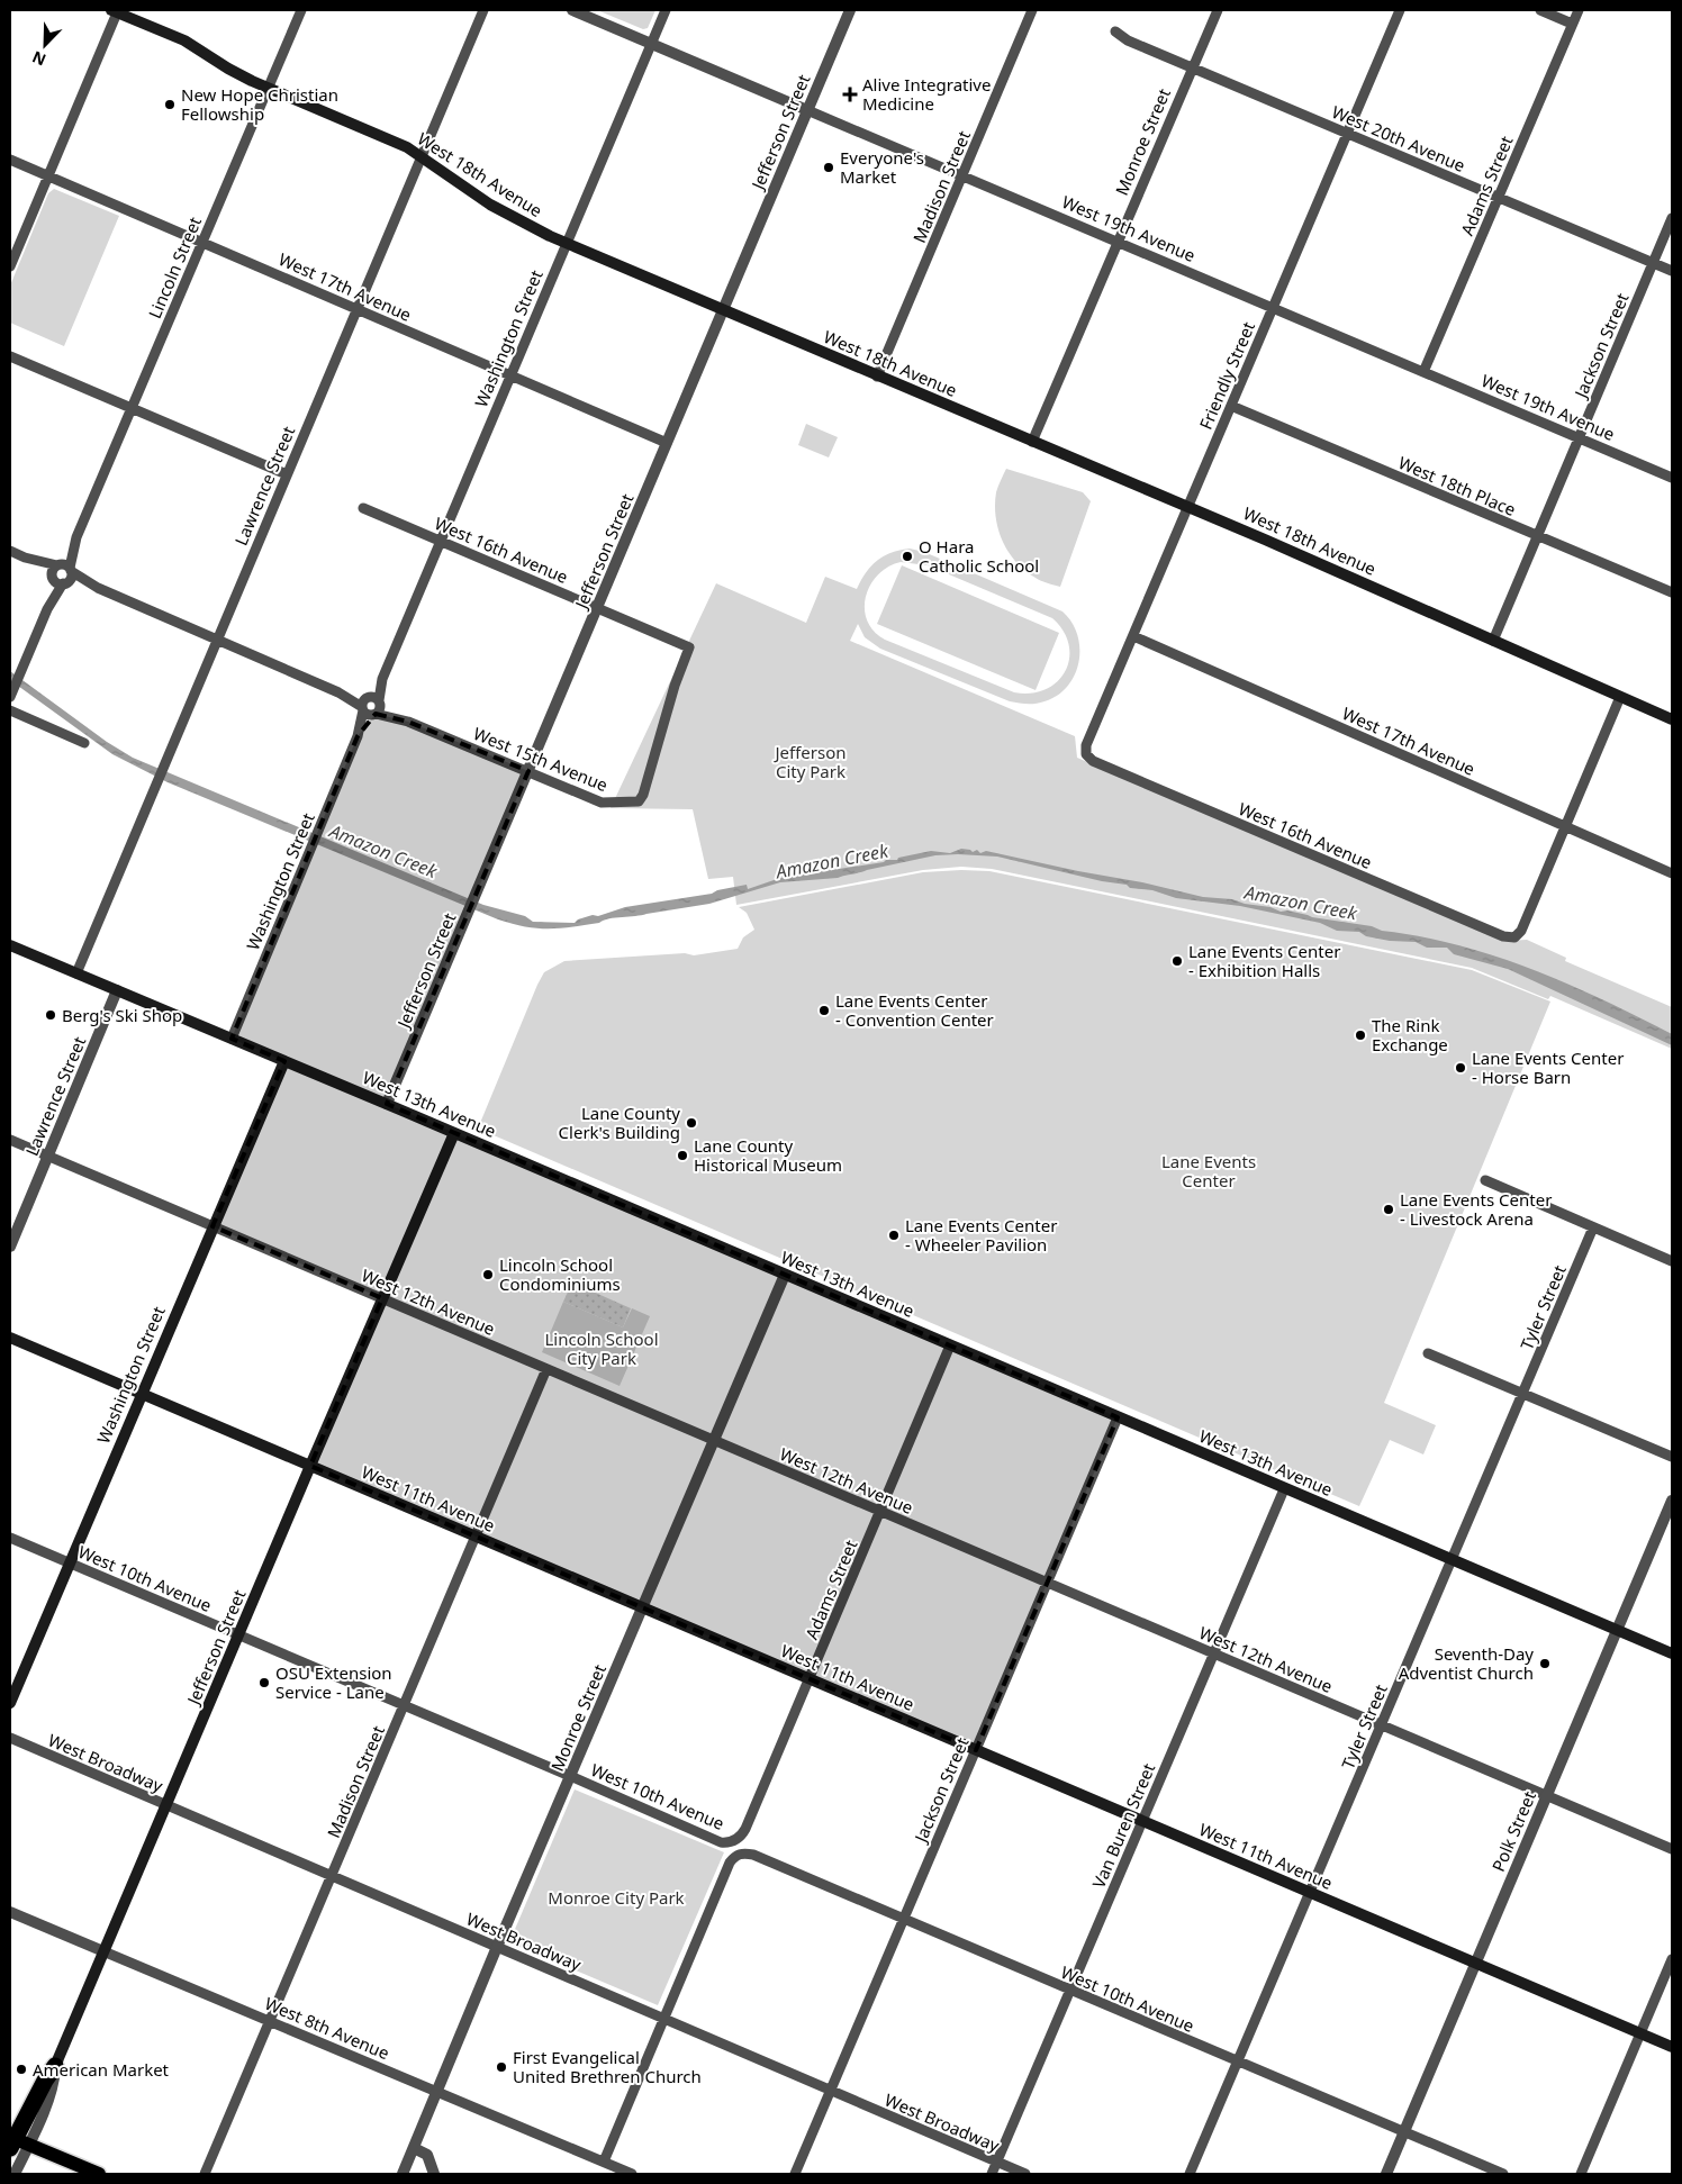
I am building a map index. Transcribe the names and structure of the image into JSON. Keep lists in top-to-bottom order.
{
  "streets": {
    "main road": [
      "Jefferson Street",
      "West 18th Avenue",
      "Washington Street",
      "West 13th Avenue",
      "West 11th Avenue"
    ],
    "street": [
      "West 20th Avenue",
      "Monroe Street",
      "Adams Street",
      "Madison Street",
      "West 19th Avenue",
      "Lincoln Street",
      "West 17th Avenue",
      "Jackson Street",
      "Friendly Street",
      "Lawrence Street",
      "West 18th Place",
      "West 16th Avenue",
      "West 15th Avenue",
      "West 12th Avenue",
      "Tyler Street",
      "West 10th Avenue",
      "West Broadway",
      "Van Buren Street",
      "Polk Street",
      "West 8th Avenue"
    ]
  },
  "crossings": [
    ["Jefferson Street", "West 18th Avenue"],
    ["Jefferson Street", "West 19th Avenue"],
    ["Jefferson Street", "West 17th Avenue"],
    ["Jefferson Street", "West 16th Avenue"],
    ["Jefferson Street", "West 15th Avenue"],
    ["Jefferson Street", "West 13th Avenue"],
    ["Jefferson Street", "West 12th Avenue"],
    ["Jefferson Street", "West 11th Avenue"],
    ["Jefferson Street", "West 10th Avenue"],
    ["Jefferson Street", "West Broadway"],
    ["Jefferson Street", "West 8th Avenue"],
    ["West 20th Avenue", "Monroe Street"],
    ["West 20th Avenue", "Adams Street"],
    ["West 20th Avenue", "Jackson Street"],
    ["West 20th Avenue", "Friendly Street"],
    ["Monroe Street", "West 18th Avenue"],
    ["Monroe Street", "West 19th Avenue"],
    ["Monroe Street", "West 13th Avenue"],
    ["Monroe Street", "West 12th Avenue"],
    ["Monroe Street", "West 11th Avenue"],
    ["Monroe Street", "West 10th Avenue"],
    ["Monroe Street", "West Broadway"],
    ["Monroe Street", "West 8th Avenue"],
    ["West 18th Avenue", "Madison Street"],
    ["West 18th Avenue", "Lincoln Street"],
    ["West 18th Avenue", "Washington Street"],
    ["West 18th Avenue", "Jackson Street"],
    ["West 18th Avenue", "Friendly Street"],
    ["West 18th Avenue", "Lawrence Street"],
    ["Adams Street", "West 19th Avenue"],
    ["Adams Street", "West 13th Avenue"],
    ["Adams Street", "West 12th Avenue"],
    ["Adams Street", "West 11th Avenue"],
    ["Adams Street", "West 10th Avenue"],
    ["Madison Street", "West 19th Avenue"],
    ["Madison Street", "West 12th Avenue"],
    ["Madison Street", "West 11th Avenue"],
    ["Madison Street", "West 10th Avenue"],
    ["Madison Street", "West Broadway"],
    ["Madison Street", "West 8th Avenue"],
    ["West 19th Avenue", "Washington Street"],
    ["West 19th Avenue", "Jackson Street"],
    ["West 19th Avenue", "Friendly Street"],
    ["Lincoln Street", "West 17th Avenue"],
    ["Lincoln Street", "West 15th Avenue"],
    ["West 17th Avenue", "Washington Street"],
    ["West 17th Avenue", "Friendly Street"],
    ["West 17th Avenue", "Lawrence Street"],
    ["West 17th Avenue", "West 16th Avenue"],
    ["Washington Street", "West 16th Avenue"],
    ["Washington Street", "West 15th Avenue"],
    ["Washington Street", "West 13th Avenue"],
    ["Washington Street", "West 12th Avenue"],
    ["Washington Street", "West 11th Avenue"],
    ["Washington Street", "West 10th Avenue"],
    ["Jackson Street", "West 18th Place"],
    ["Jackson Street", "West 13th Avenue"],
    ["Jackson Street", "West 12th Avenue"],
    ["Jackson Street", "West 11th Avenue"],
    ["Jackson Street", "West 10th Avenue"],
    ["Jackson Street", "West Broadway"],
    ["Friendly Street", "West 18th Place"],
    ["Friendly Street", "West 16th Avenue"],
    ["Lawrence Street", "West 15th Avenue"],
    ["Lawrence Street", "West 13th Avenue"],
    ["Lawrence Street", "West 12th Avenue"],
    ["West 16th Avenue", "West 15th Avenue"],
    ["West 13th Avenue", "Tyler Street"],
    ["West 13th Avenue", "Van Buren Street"],
    ["West 13th Avenue", "Polk Street"],
    ["West 12th Avenue", "Tyler Street"],
    ["West 12th Avenue", "Van Buren Street"],
    ["West 12th Avenue", "Polk Street"],
    ["Tyler Street", "West 11th Avenue"],
    ["Tyler Street", "West 10th Avenue"],
    ["West 11th Avenue", "Van Buren Street"],
    ["West 11th Avenue", "Polk Street"],
    ["West 10th Avenue", "West Broadway"],
    ["West 10th Avenue", "Van Buren Street"],
    ["West 10th Avenue", "Polk Street"],
    ["West Broadway", "Van Buren Street"]
  ],
  "water": ["Amazon Creek"],
  "parks": [
    "Jefferson City Park",
    "Lane Events Center",
    "Lincoln School City Park",
    "Monroe City Park"
  ],
  "places": {
    "health": ["Alive Integrative Medicine"],
    "other": [
      "New Hope Christian Fellowship",
      "Everyone's Market",
      "O Hara Catholic School",
      "Lane Events Center - Exhibition Halls",
      "Lane Events Center - Convention Center",
      "Berg's Ski Shop",
      "The Rink Exchange",
      "Lane Events Center - Horse Barn",
      "Lane County Clerk's Building",
      "Lane County Historical Museum",
      "Lane Events Center - Livestock Arena",
      "Lane Events Center - Wheeler Pavilion",
      "Lincoln School Condominiums",
      "Seventh-Day Adventist Church",
      "OSU Extension Service - Lane",
      "First Evangelical United Brethren Church",
      "American Market"
    ]
  },
  "north": "bottom left"
}
